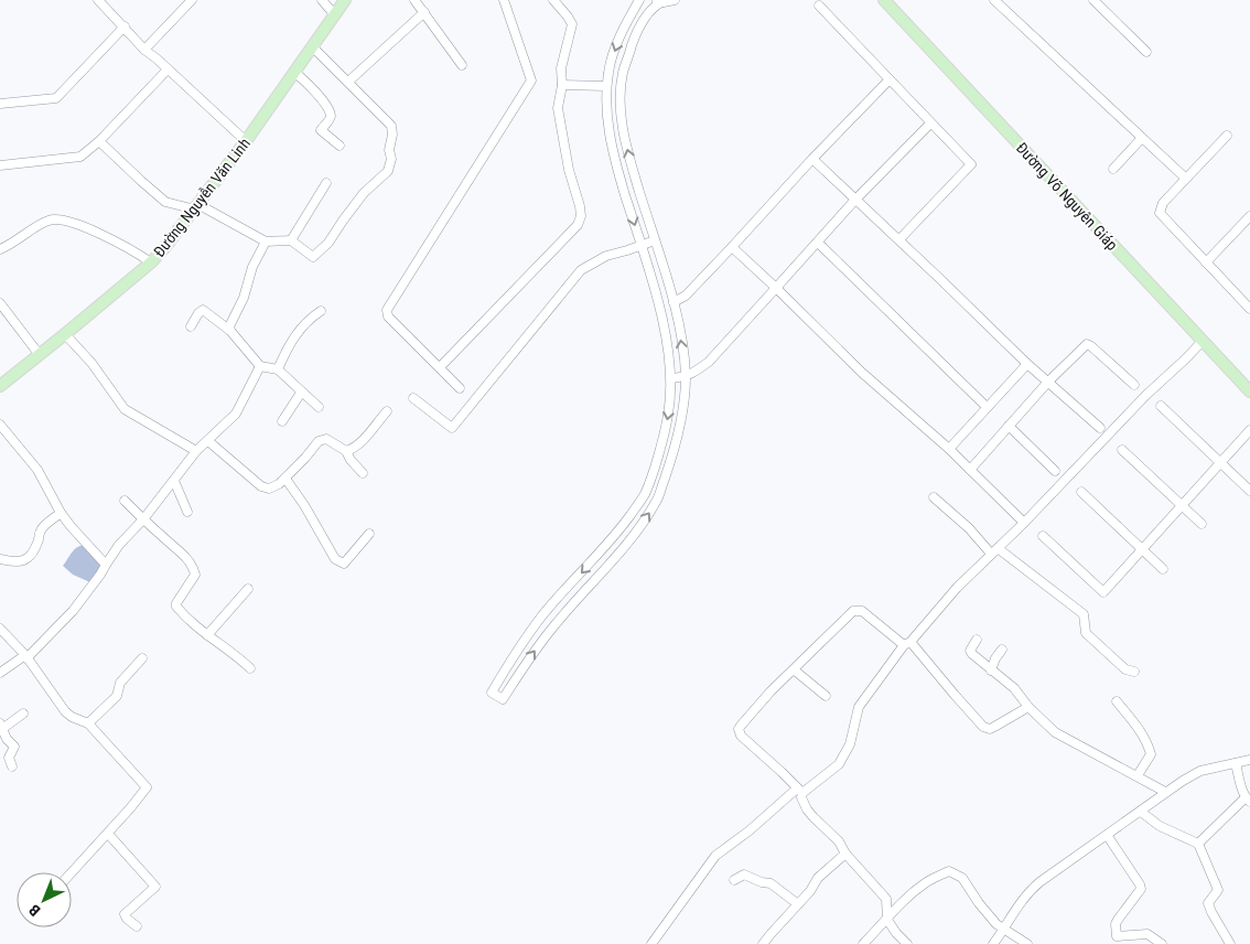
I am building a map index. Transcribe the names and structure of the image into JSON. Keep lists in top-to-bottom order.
{
  "streets": {
    "main road": ["Đường Võ Nguyên Giáp", "Đường Nguyễn Văn Linh"]
  },
  "north": "bottom left"
}
